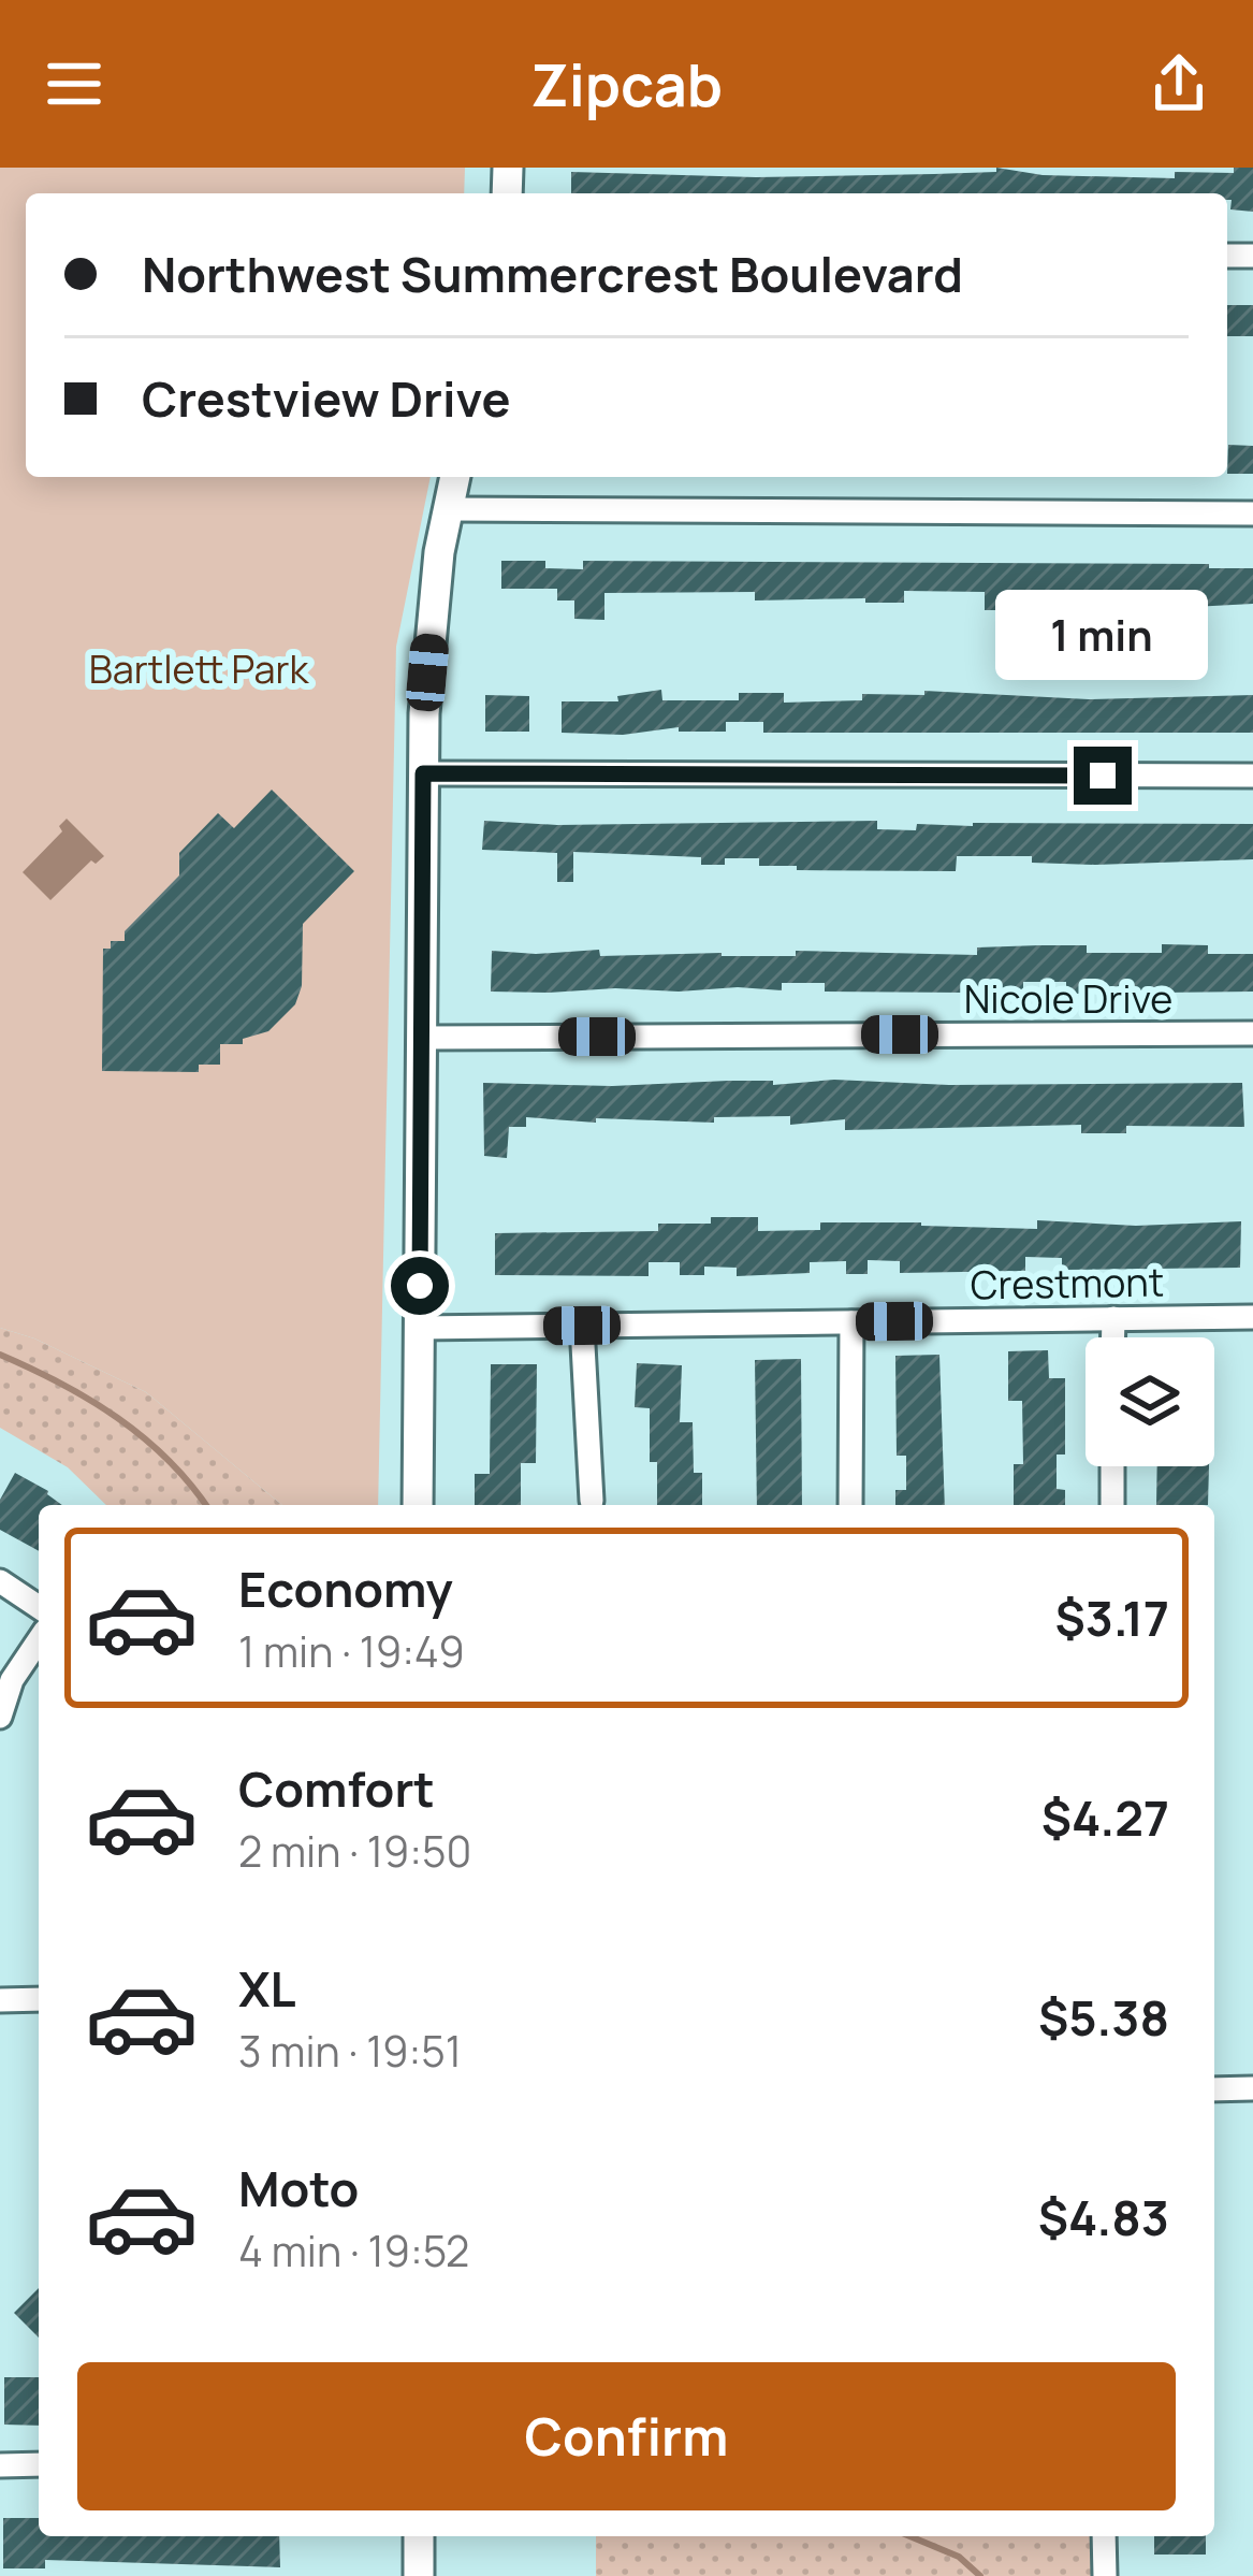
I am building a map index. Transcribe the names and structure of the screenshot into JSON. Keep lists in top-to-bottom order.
{
  "streets": {
    "street": ["Nicole Drive", "Crestmont"]
  },
  "parks": ["Bartlett Park"],
  "page": {
    "header": "Zipcab",
    "banner": ["Northwest Summercrest Boulevard", "Crestview Drive"],
    "bubble": "1 min",
    "list": [
      {
        "name": "Economy",
        "note": "1 min · 19:49",
        "value": "$3.17"
      },
      {
        "name": "Comfort",
        "note": "2 min · 19:50",
        "value": "$4.27"
      },
      {
        "name": "XL",
        "note": "3 min · 19:51",
        "value": "$5.38"
      },
      {
        "name": "Moto",
        "note": "4 min · 19:52",
        "value": "$4.83"
      }
    ],
    "buttons": "Confirm"
  }
}
